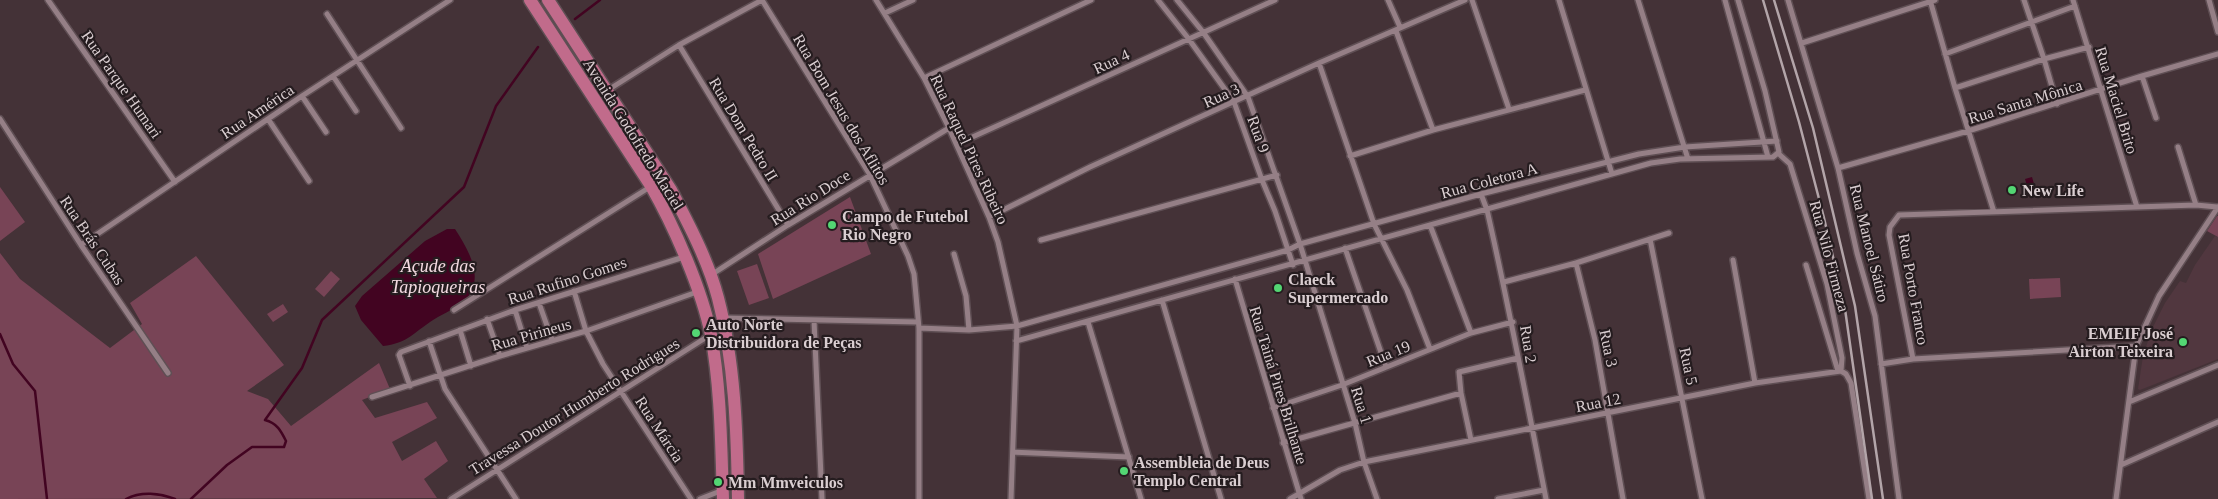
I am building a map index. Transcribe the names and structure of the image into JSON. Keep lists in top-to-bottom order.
{
  "streets": {
    "main road": ["Avenida Godofredo Maciel"],
    "street": [
      "Rua 4",
      "Rua Parque Humari",
      "Rua 3",
      "Rua Maciel Brito",
      "Rua Santa Mônica",
      "Rua Bom Jesus dos Aflitos",
      "Rua América",
      "Rua Dom Pedro II",
      "Rua 9",
      "Rua Raquel Pires Ribeiro",
      "Rua Coletora A",
      "Rua Rio Doce",
      "Rua Brás Cubas",
      "Rua Manoel Sátiro",
      "Rua Nilo Firmeza",
      "Rua Rufino Gomes",
      "Rua Porto Franco",
      "Rua Pirineus",
      "Rua 2",
      "Rua 19",
      "Rua 5",
      "Rua Tainá Pires Brilhante",
      "Rua 12",
      "Rua 1",
      "Travessa Doutor Humberto Rodrigues",
      "Rua Márcia"
    ]
  },
  "crossings": [
    ["Rua 4", "Rua 9"],
    ["Rua 4", "Rua Raquel Pires Ribeiro"],
    ["Rua Parque Humari", "Rua América"],
    ["Rua 3", "Rua 9"],
    ["Rua 3", "Rua Raquel Pires Ribeiro"],
    ["Rua 3", "Rua 12"],
    ["Rua Maciel Brito", "Rua Santa Mônica"],
    ["Rua Maciel Brito", "Rua Porto Franco"],
    ["Rua Santa Mônica", "Rua Manoel Sátiro"],
    ["Rua Bom Jesus dos Aflitos", "Rua Coletora A"],
    ["Rua Bom Jesus dos Aflitos", "Rua Rio Doce"],
    ["Rua América", "Rua Brás Cubas"],
    ["Rua Dom Pedro II", "Rua Rio Doce"],
    ["Avenida Godofredo Maciel", "Rua Rio Doce"],
    ["Avenida Godofredo Maciel", "Rua Rufino Gomes"],
    ["Avenida Godofredo Maciel", "Rua Pirineus"],
    ["Avenida Godofredo Maciel", "Travessa Doutor Humberto Rodrigues"],
    ["Rua 9", "Rua Coletora A"],
    ["Rua 9", "Rua 1"],
    ["Rua Raquel Pires Ribeiro", "Rua Coletora A"],
    ["Rua Raquel Pires Ribeiro", "Rua Rio Doce"],
    ["Rua Coletora A", "Rua Nilo Firmeza"],
    ["Rua Coletora A", "Rua 2"],
    ["Rua Coletora A", "Rua Tainá Pires Brilhante"],
    ["Rua Coletora A", "Rua 1"],
    ["Rua Nilo Firmeza", "Rua 12"],
    ["Rua Rufino Gomes", "Rua Pirineus"],
    ["Rua Rufino Gomes", "Rua Márcia"],
    ["Rua Pirineus", "Rua Márcia"],
    ["Rua 2", "Rua 19"],
    ["Rua 2", "Rua 12"],
    ["Rua 19", "Rua Tainá Pires Brilhante"],
    ["Rua 19", "Rua 1"],
    ["Rua 5", "Rua 12"],
    ["Rua Tainá Pires Brilhante", "Rua 12"],
    ["Rua 12", "Rua 1"],
    ["Travessa Doutor Humberto Rodrigues", "Rua Márcia"]
  ],
  "water": ["Açude das Tapioqueiras"],
  "places": [
    "New Life",
    "Campo de Futebol Rio Negro",
    "Claeck Supermercado",
    "Auto Norte Distribuidora de Peças",
    "EMEIF José Airton Teixeira",
    "Assembleia de Deus Templo Central",
    "Mm Mmveiculos"
  ]
}
